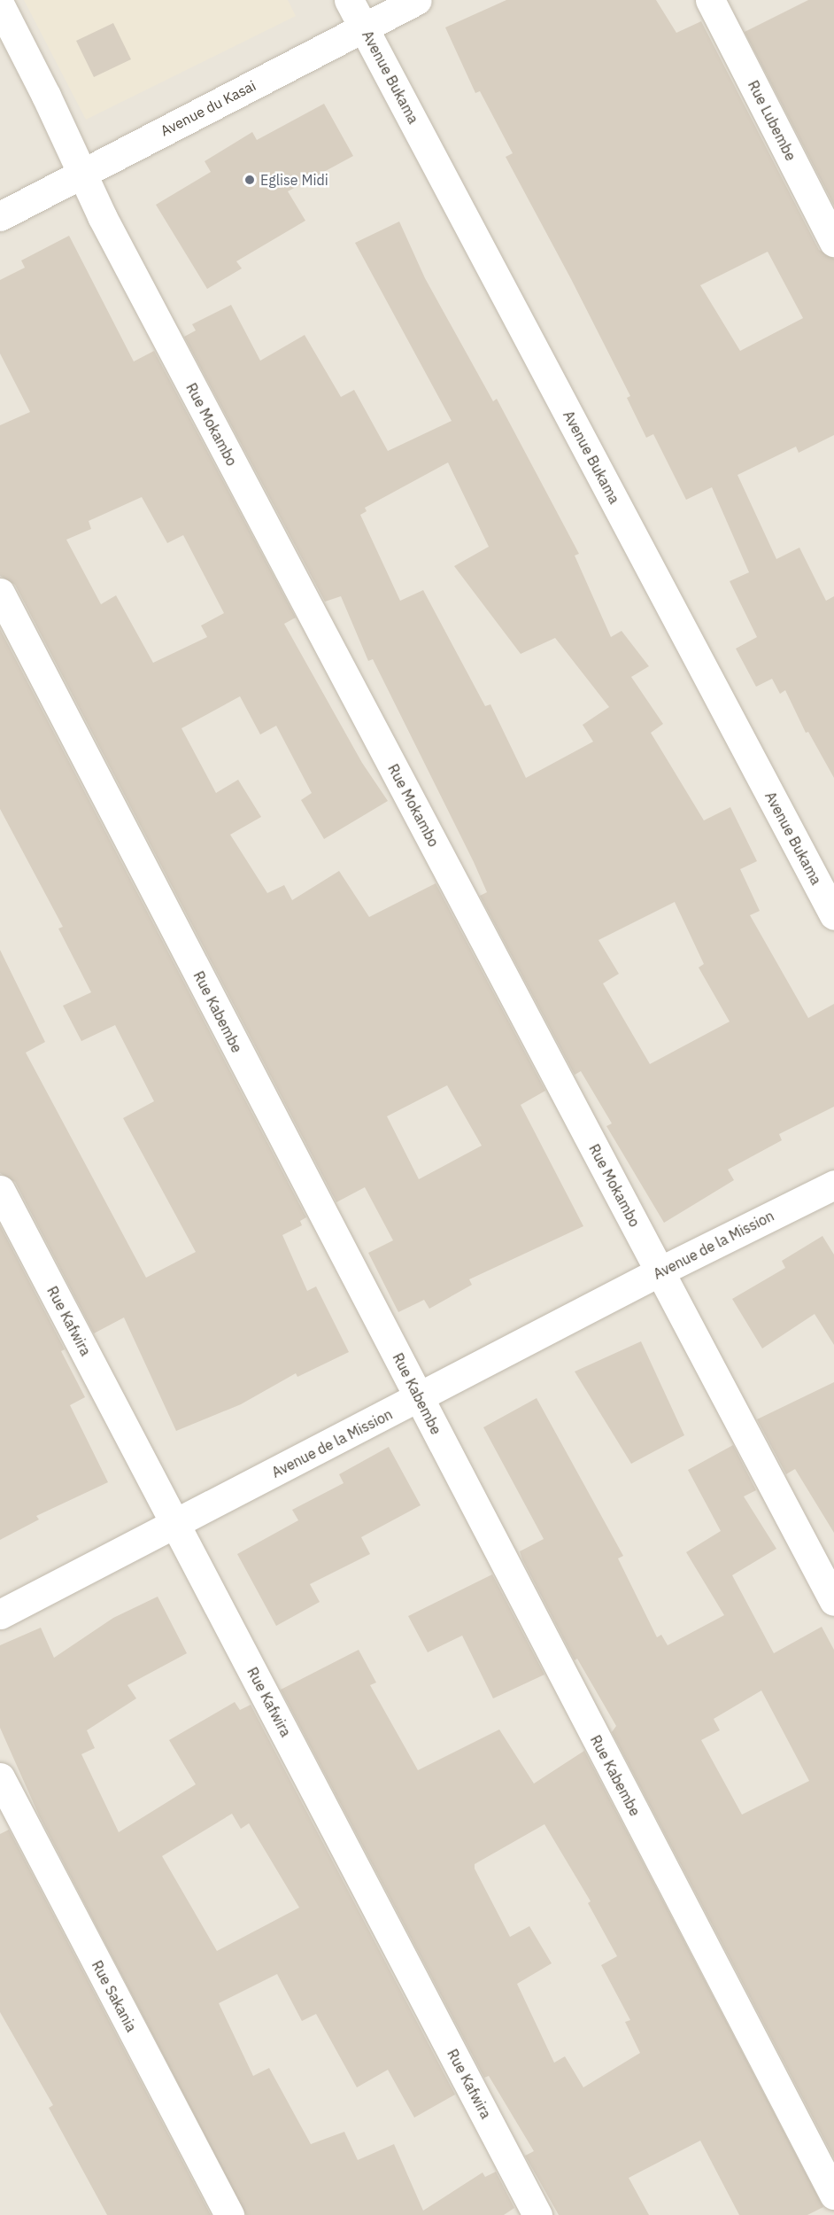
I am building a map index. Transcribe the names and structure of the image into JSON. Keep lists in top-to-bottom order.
{
  "streets": {
    "street": [
      "Avenue Bukama",
      "Avenue du Kasai",
      "Rue Lubembe",
      "Rue Mokambo",
      "Rue Kabembe",
      "Avenue de la Mission",
      "Rue Kafwira",
      "Rue Sakania"
    ]
  },
  "crossings": [
    ["Avenue Bukama", "Avenue du Kasai"],
    ["Avenue du Kasai", "Rue Mokambo"],
    ["Rue Mokambo", "Avenue de la Mission"],
    ["Rue Kabembe", "Avenue de la Mission"],
    ["Avenue de la Mission", "Rue Kafwira"]
  ],
  "places": ["Eglise Midi"]
}
